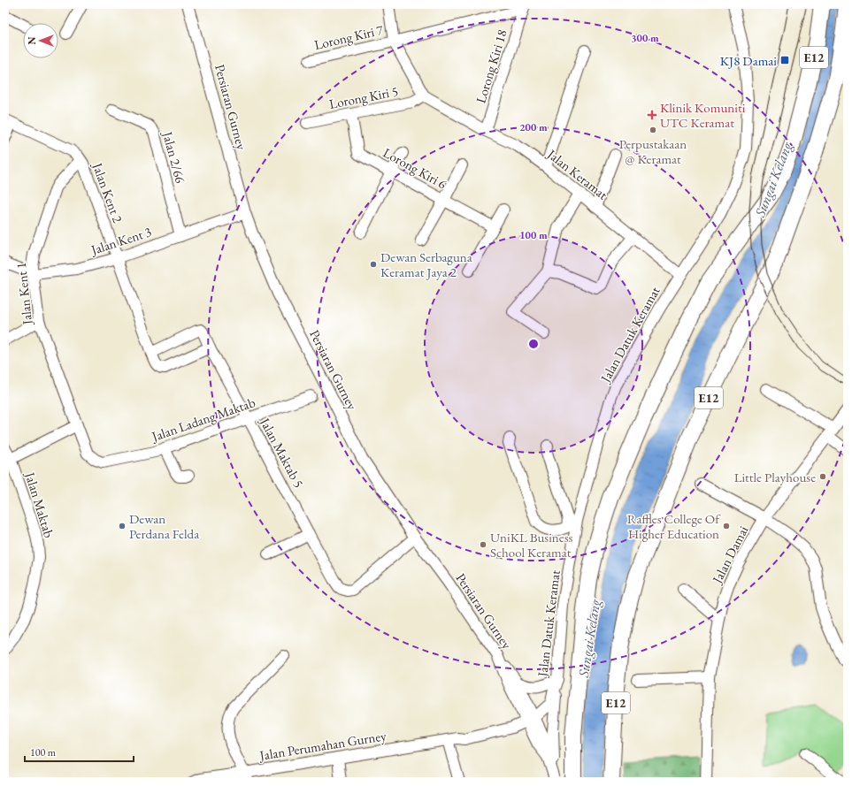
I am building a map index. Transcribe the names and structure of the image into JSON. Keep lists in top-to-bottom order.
{
  "streets": {
    "highway": ["E12"],
    "street": [
      "Lorong Kiri 7",
      "Lorong Kiri 18",
      "Lorong Kiri 5",
      "Persiaran Gurney",
      "Jalan 2/66",
      "Lorong Kiri 6",
      "Jalan Keramat",
      "Jalan Kent 2",
      "Jalan Kent 3",
      "Jalan Kent 1",
      "Jalan Datuk Keramat",
      "Jalan Ladang Maktab",
      "Jalan Maktab 5",
      "Jalan Maktab",
      "Jalan Damai",
      "Jalan Perumahan Gurney"
    ]
  },
  "crossings": [
    ["Lorong Kiri 7", "Lorong Kiri 18"],
    ["Lorong Kiri 18", "Jalan Keramat"],
    ["Lorong Kiri 5", "Lorong Kiri 6"],
    ["Lorong Kiri 5", "Jalan Keramat"],
    ["Persiaran Gurney", "Jalan Kent 3"],
    ["Persiaran Gurney", "Jalan Datuk Keramat"],
    ["Persiaran Gurney", "Jalan Maktab 5"],
    ["Persiaran Gurney", "Jalan Perumahan Gurney"],
    ["Jalan 2/66", "Jalan Kent 3"],
    ["Jalan Keramat", "Jalan Datuk Keramat"],
    ["Jalan Kent 2", "Jalan Kent 3"],
    ["Jalan Kent 2", "Jalan Kent 1"],
    ["Jalan Kent 3", "Jalan Kent 1"],
    ["Jalan Kent 1", "Jalan Ladang Maktab"],
    ["Jalan Datuk Keramat", "Jalan Perumahan Gurney"],
    ["Jalan Ladang Maktab", "Jalan Maktab 5"]
  ],
  "water": ["Sungai Kelang"],
  "places": {
    "transit": ["KJ8 Damai"],
    "health": ["Klinik Komuniti UTC Keramat"],
    "other": [
      "Perpustakaan @ Keramat",
      "Dewan Serbaguna Keramat Jaya 2",
      "Little Playhouse",
      "Dewan Perdana Felda",
      "Raffles College Of Higher Education",
      "UniKL Business School Keramat"
    ]
  },
  "scale_bar": "100 m",
  "north": "left",
  "rings": ["300 m", "200 m", "100 m"]
}
